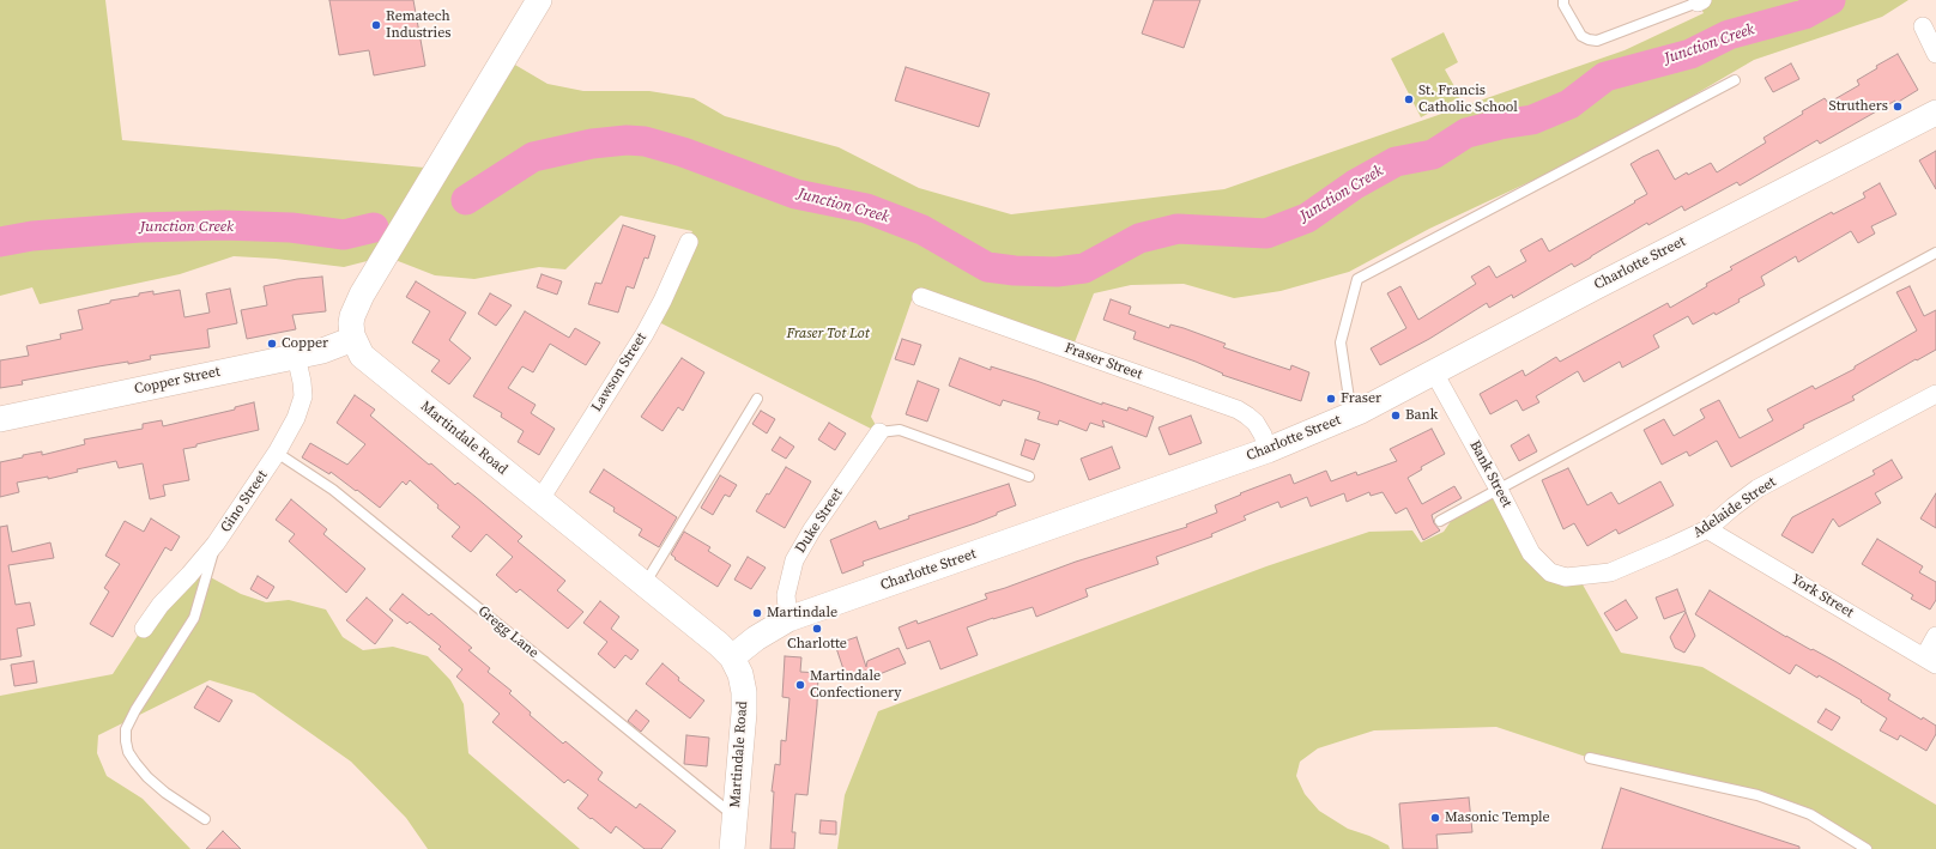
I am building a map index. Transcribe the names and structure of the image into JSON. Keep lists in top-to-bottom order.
{
  "streets": {
    "street": [
      "Charlotte Street",
      "Fraser Street",
      "Lawson Street",
      "Copper Street",
      "Martindale Road",
      "Bank Street",
      "Gino Street",
      "Adelaide Street",
      "Duke Street",
      "York Street"
    ],
    "lane": ["Gregg Lane"]
  },
  "crossings": [
    ["Charlotte Street", "Fraser Street"],
    ["Charlotte Street", "Martindale Road"],
    ["Charlotte Street", "Bank Street"],
    ["Charlotte Street", "Duke Street"],
    ["Lawson Street", "Martindale Road"],
    ["Copper Street", "Martindale Road"],
    ["Copper Street", "Gino Street"],
    ["Martindale Road", "Gregg Lane"],
    ["Bank Street", "Adelaide Street"],
    ["Gino Street", "Gregg Lane"],
    ["Adelaide Street", "York Street"]
  ],
  "water": ["Junction Creek"],
  "parks": ["Fraser Tot Lot"],
  "places": [
    "Rematech Industries",
    "St. Francis Catholic School",
    "Struthers",
    "Copper",
    "Fraser",
    "Bank",
    "Martindale",
    "Charlotte",
    "Martindale Confectionery",
    "Masonic Temple"
  ]
}
